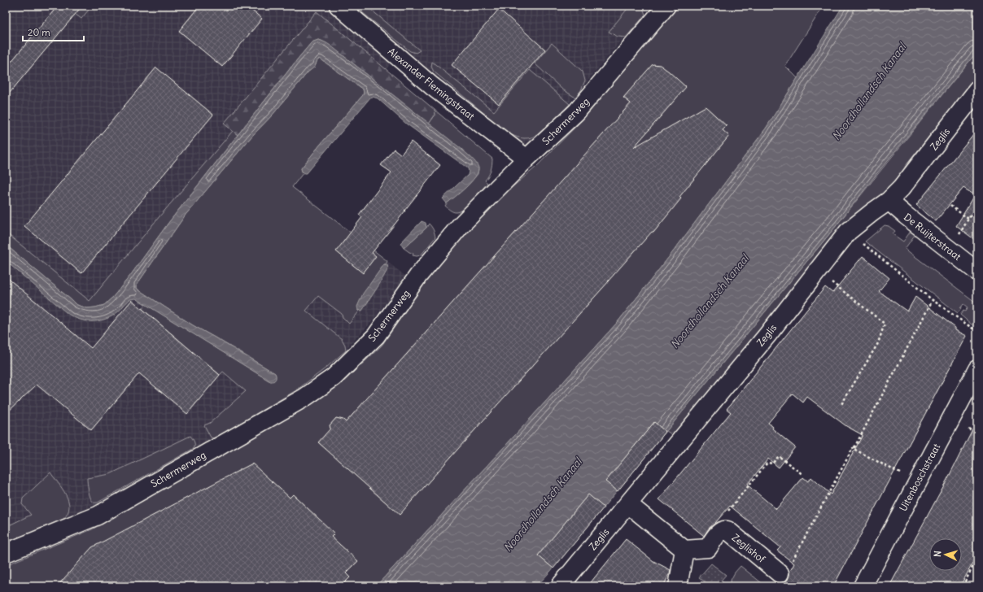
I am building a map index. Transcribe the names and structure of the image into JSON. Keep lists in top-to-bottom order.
{
  "streets": {
    "street": [
      "Alexander Flemingstraat",
      "Schermerweg",
      "Zeglis",
      "De Ruijterstraat",
      "Uitenboschstraat",
      "Zeglishof"
    ]
  },
  "crossings": [
    ["Alexander Flemingstraat", "Schermerweg"],
    ["Zeglis", "De Ruijterstraat"]
  ],
  "water": ["Noordhollandsch Kanaal"],
  "scale_bar": "20 m",
  "north": "left"
}
